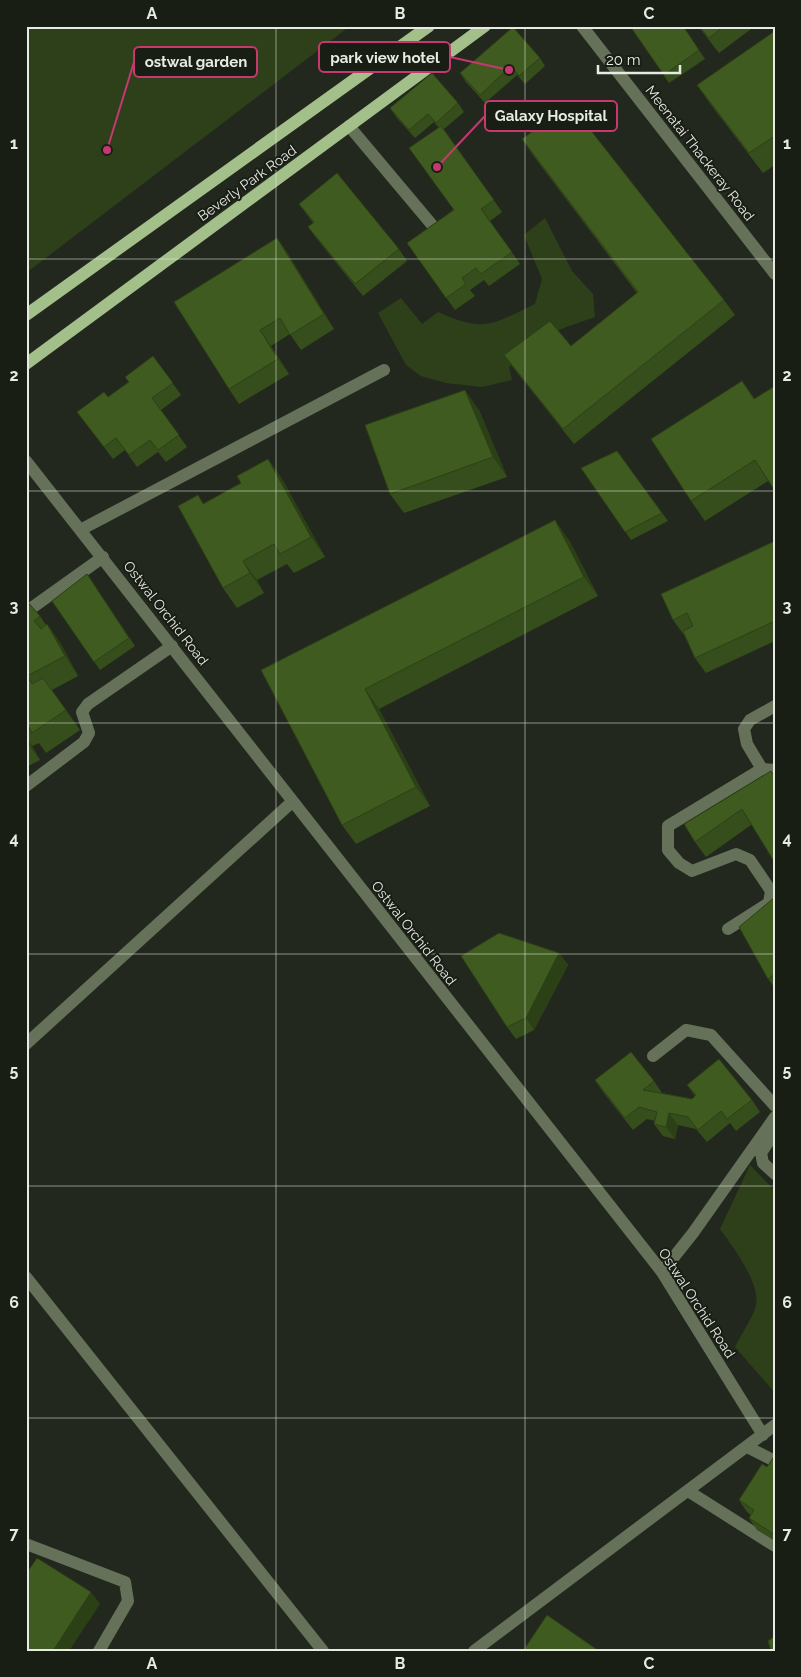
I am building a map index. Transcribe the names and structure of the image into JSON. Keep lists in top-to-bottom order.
{
  "streets": {
    "main road": ["Beverly Park Road"],
    "street": ["Meenatai Thackeray Road", "Ostwal Orchid Road"]
  },
  "places": ["park view hotel", "ostwal garden", "Galaxy Hospital"],
  "scale_bar": "20 m",
  "grid": {
    "columns": ["A", "B", "C"],
    "rows": [
      "1",
      "2",
      "3",
      "4",
      "5",
      "6",
      "7"
    ]
  }
}
